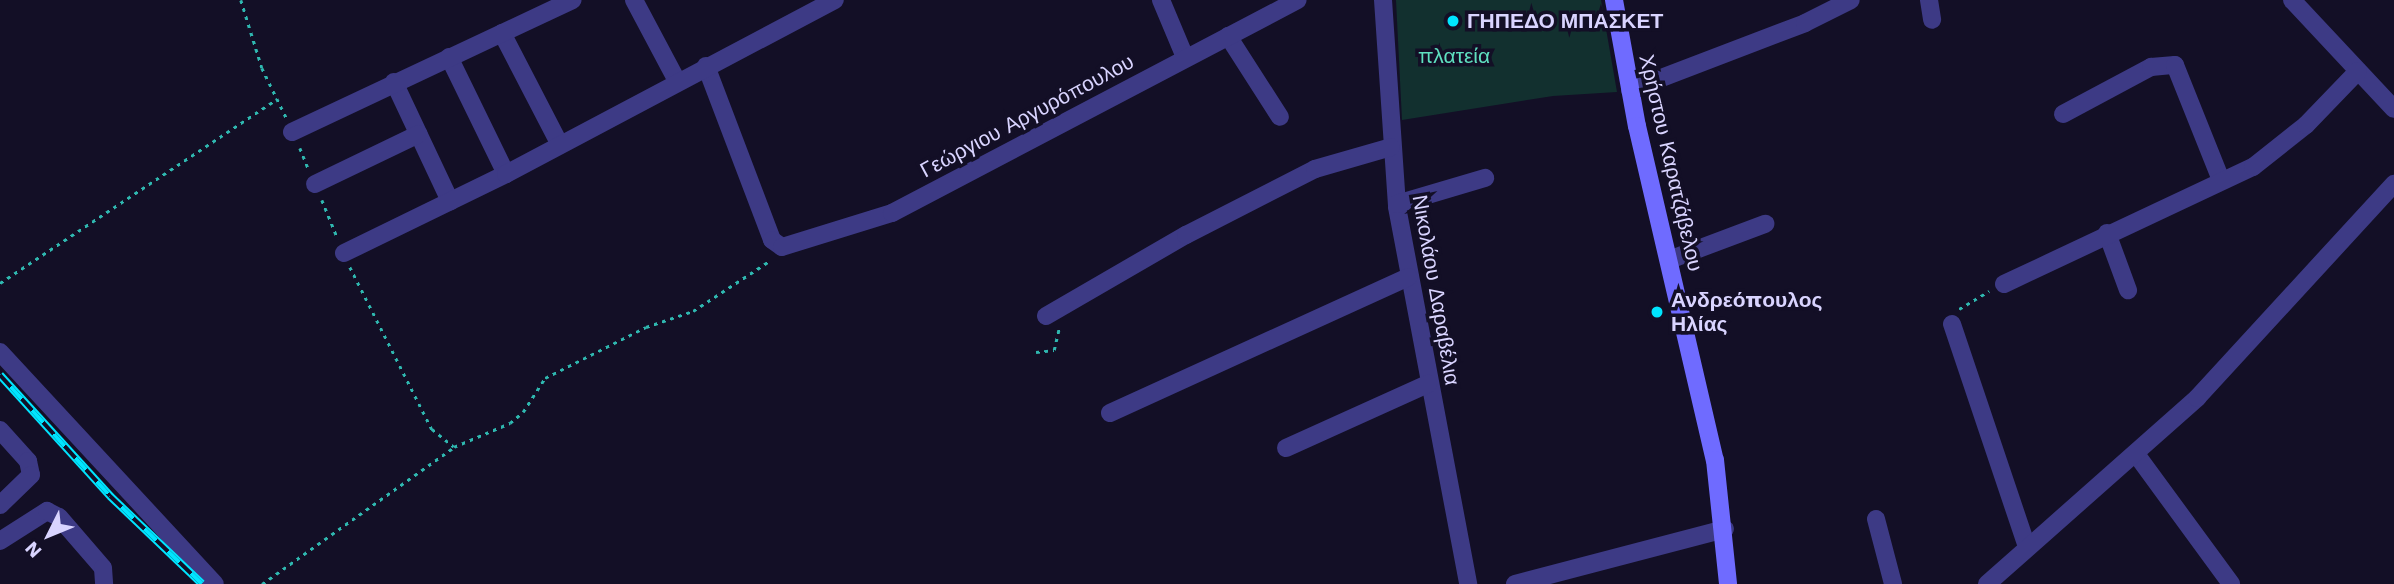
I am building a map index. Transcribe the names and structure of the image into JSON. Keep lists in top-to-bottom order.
{
  "streets": {
    "street": ["Γεώργιου Αργυρόπουλου", "Χρήστου Καρατζάβελου", "Νικολάου Δαραβέλια"]
  },
  "parks": ["πλατεία"],
  "places": ["ΓΗΠΕΔΟ ΜΠΑΣΚΕΤ", "Ανδρεόπουλος Ηλίας"],
  "north": "bottom left"
}
